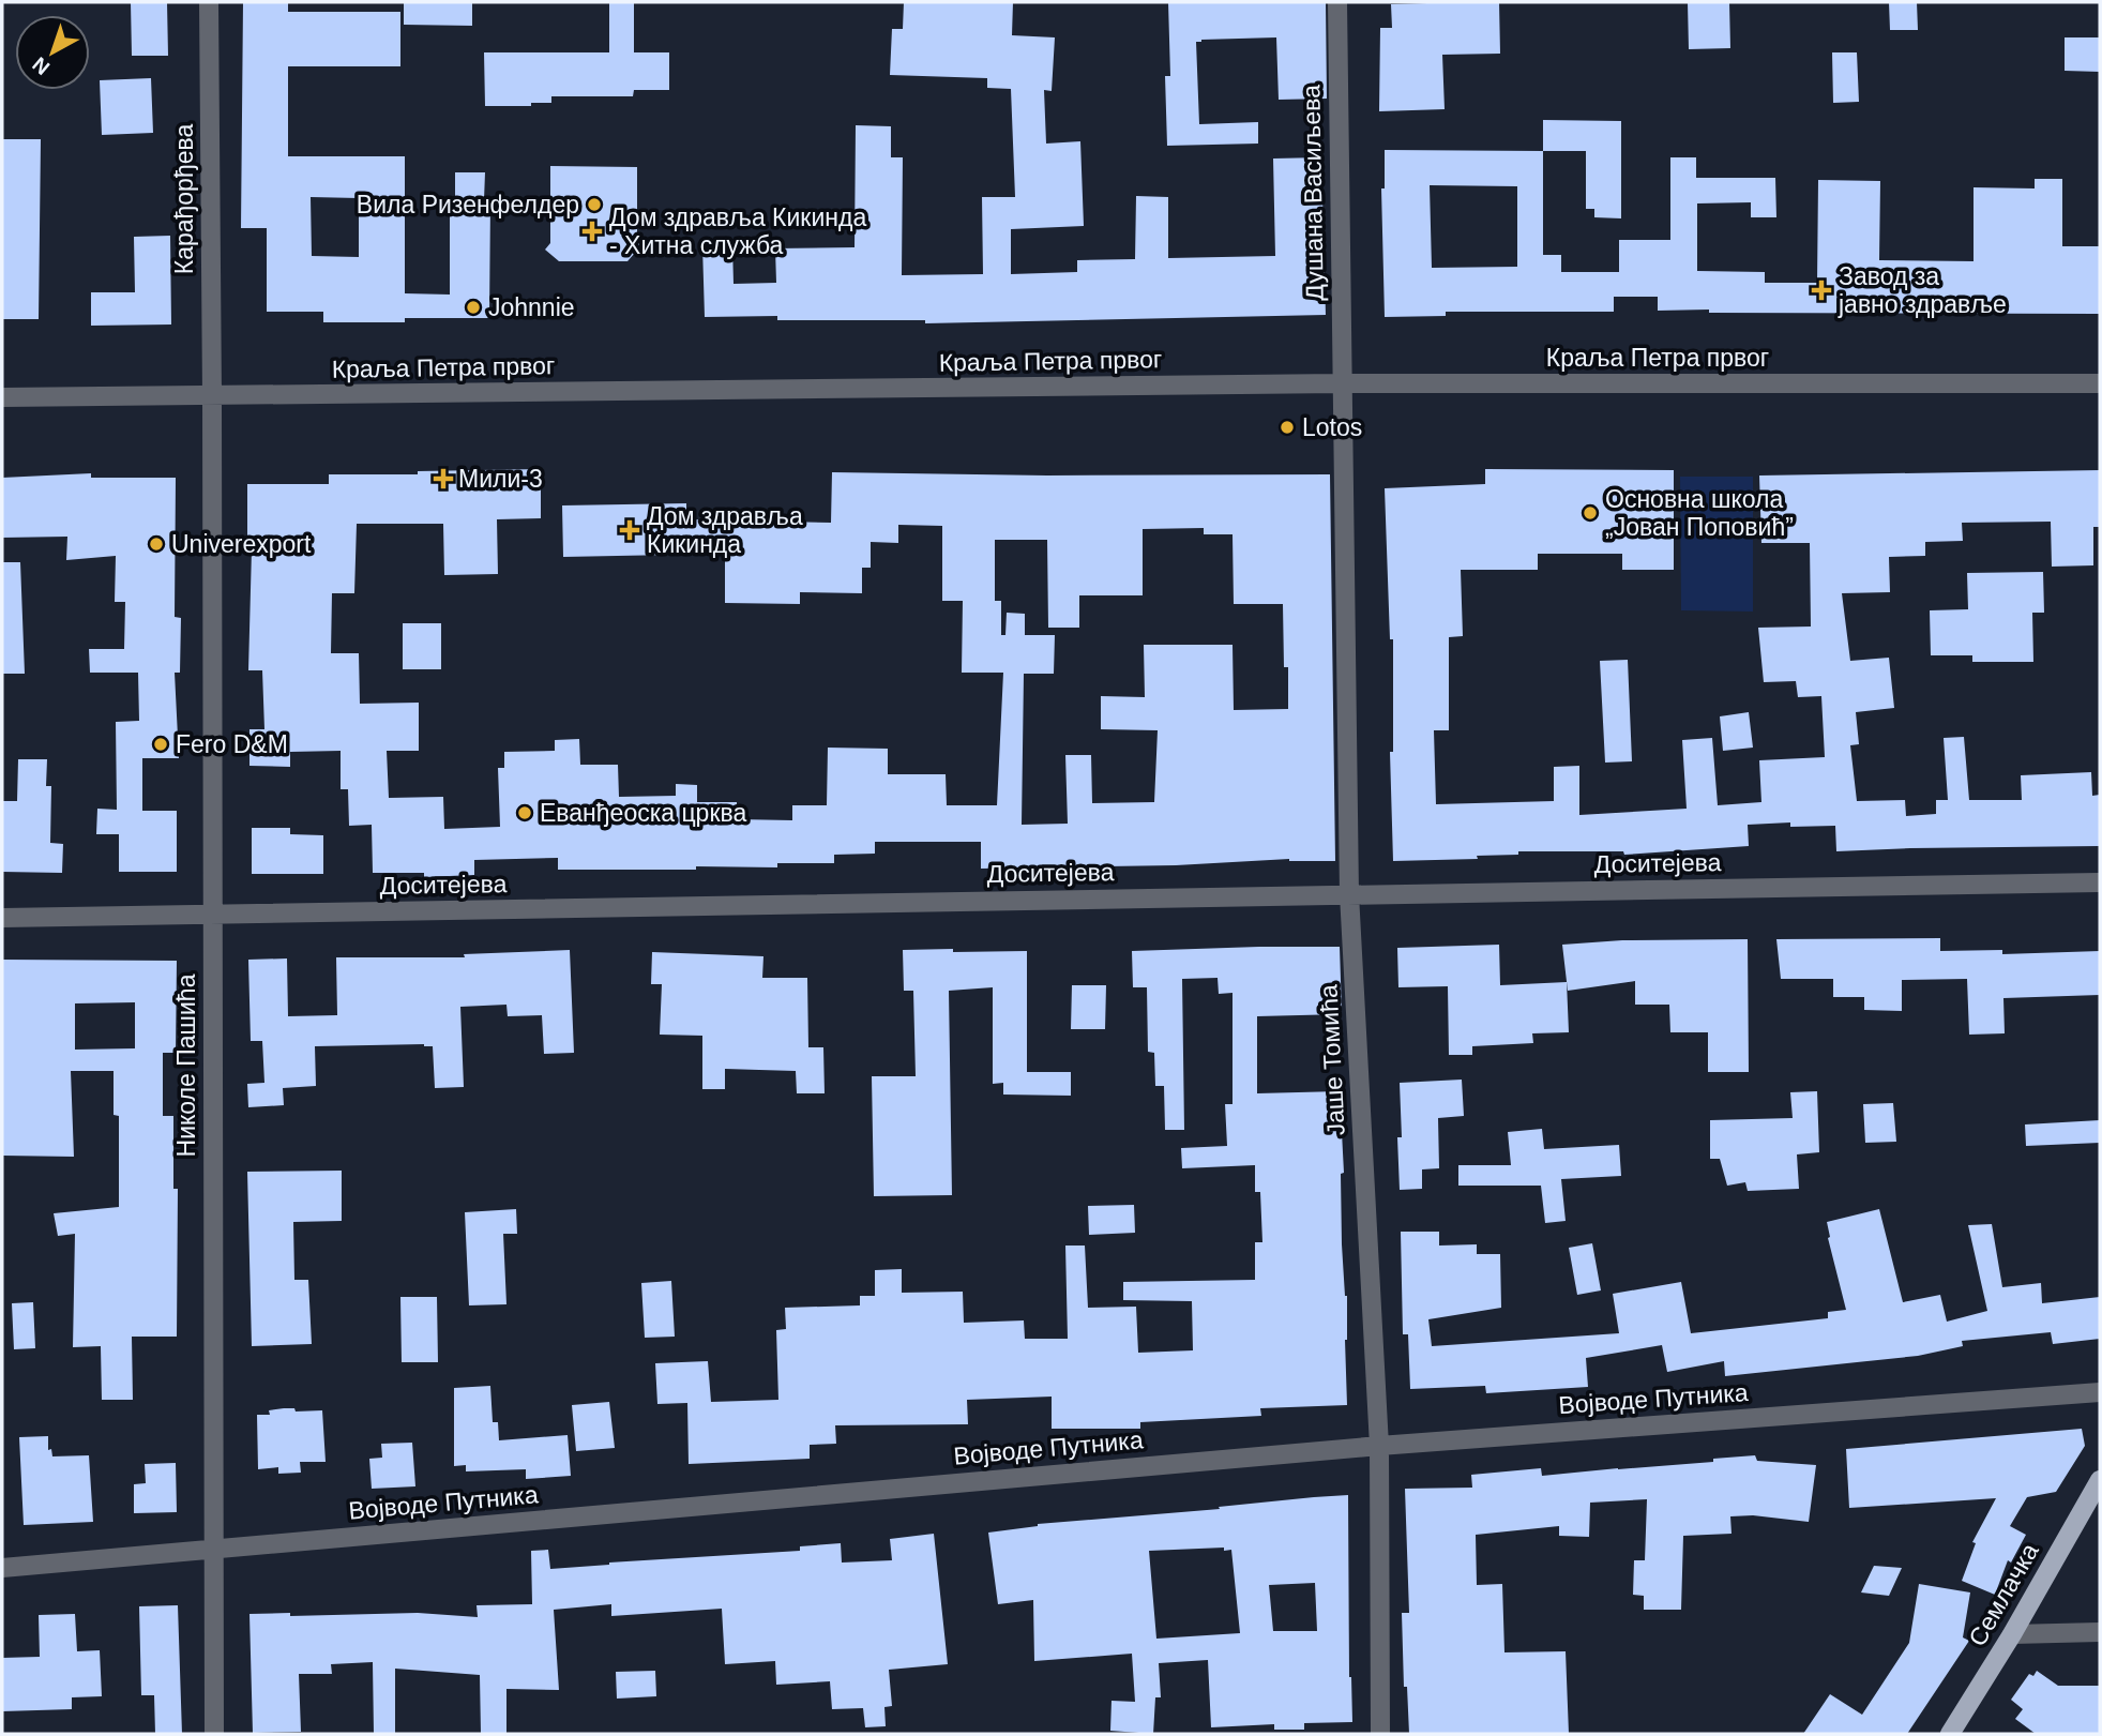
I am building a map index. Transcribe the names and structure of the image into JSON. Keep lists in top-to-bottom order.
{
  "streets": {
    "main road": ["Семлачка"],
    "street": [
      "Душана Васиљева",
      "Карађорђева",
      "Краља Петра првог",
      "Доситејева",
      "Јаше Томића",
      "Николе Пашића",
      "Војводе Путника"
    ]
  },
  "crossings": [
    ["Душана Васиљева", "Краља Петра првог"],
    ["Душана Васиљева", "Јаше Томића"],
    ["Карађорђева", "Краља Петра првог"],
    ["Карађорђева", "Николе Пашића"],
    ["Краља Петра првог", "Јаше Томића"],
    ["Краља Петра првог", "Николе Пашића"],
    ["Доситејева", "Јаше Томића"],
    ["Доситејева", "Николе Пашића"],
    ["Јаше Томића", "Војводе Путника"],
    ["Николе Пашића", "Војводе Путника"]
  ],
  "places": {
    "other": [
      "Вила Ризенфелдер",
      "Johnnie",
      "Lotos",
      "Основна школа „Јован Поповић”",
      "Univerexport",
      "Fero D&M",
      "Еванђеоска црква"
    ],
    "health": [
      "Дом здравља Кикинда - Хитна служба",
      "Завод за јавно здравље",
      "Мили-3",
      "Дом здравља Кикинда"
    ]
  },
  "north": "bottom left"
}
